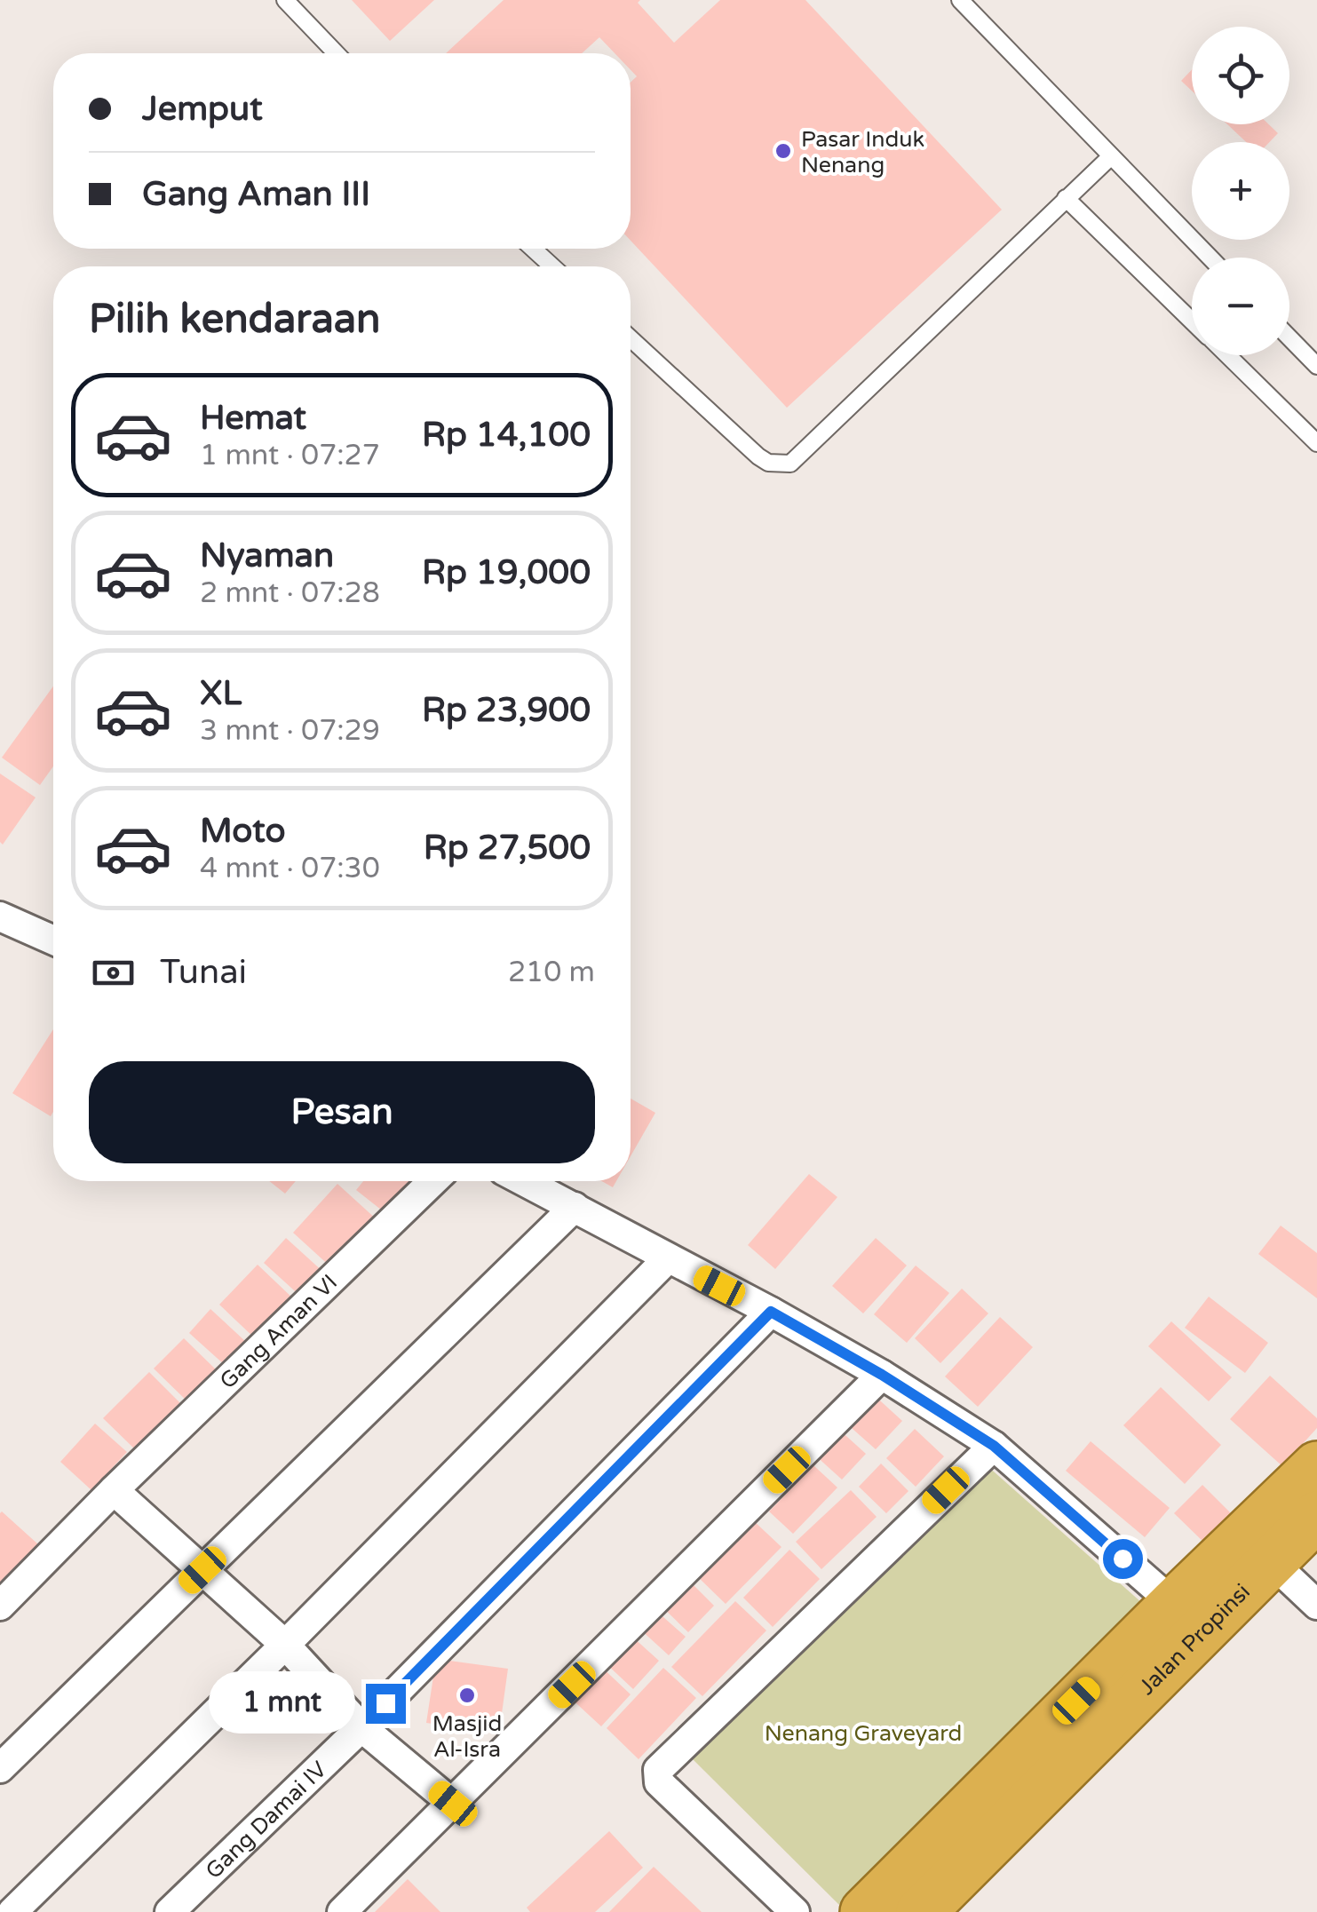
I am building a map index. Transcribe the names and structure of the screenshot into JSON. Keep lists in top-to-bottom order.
{
  "streets": {
    "highway": ["Jalan Propinsi"],
    "street": ["Gang Aman VI", "Gang Damai IV"]
  },
  "parks": ["Nenang Graveyard"],
  "places": ["Pasar Induk Nenang", "Masjid Al-Isra"],
  "page": {
    "map_buttons": ["+", "−"],
    "banner": ["Jemput", "Gang Aman III"],
    "heading": "Pilih kendaraan",
    "list": [
      {
        "name": "Hemat",
        "note": "1 mnt · 07:27",
        "value": "Rp 14,100"
      },
      {
        "name": "Nyaman",
        "note": "2 mnt · 07:28",
        "value": "Rp 19,000"
      },
      {
        "name": "XL",
        "note": "3 mnt · 07:29",
        "value": "Rp 23,900"
      },
      {
        "name": "Moto",
        "note": "4 mnt · 07:30",
        "value": "Rp 27,500"
      }
    ],
    "pay": ["Tunai", "210 m"],
    "buttons": "Pesan",
    "bubble": "1 mnt"
  }
}
